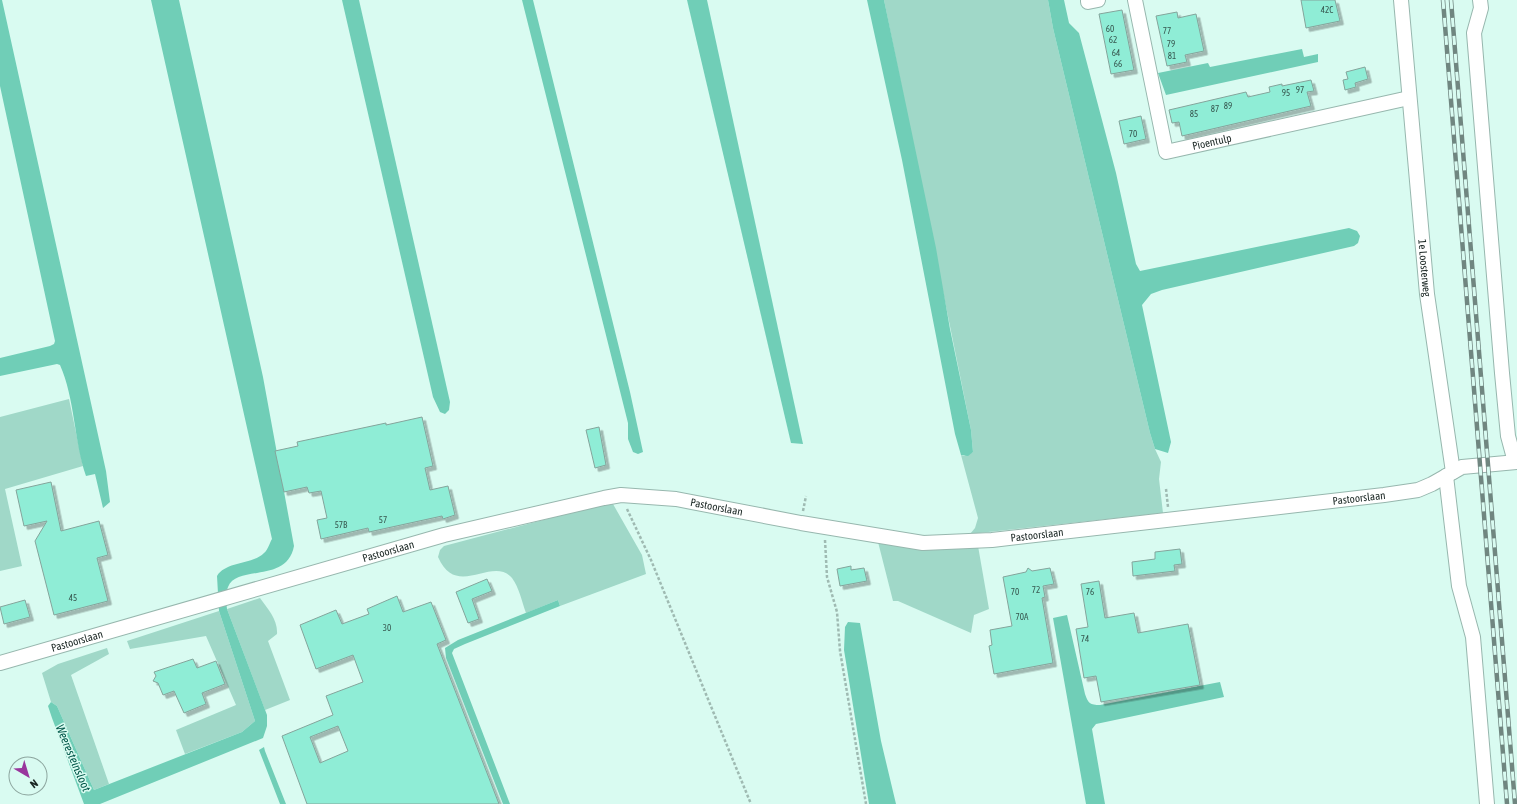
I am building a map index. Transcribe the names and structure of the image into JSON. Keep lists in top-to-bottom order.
{
  "streets": {
    "street": ["Pioentulp", "1e Loosterweg", "Pastoorslaan"]
  },
  "crossings": [
    ["Pioentulp", "1e Loosterweg"],
    ["1e Loosterweg", "Pastoorslaan"]
  ],
  "water": ["Weeresteinsloot"],
  "house_numbers": [
    "42C",
    "60",
    "77",
    "62",
    "79",
    "64",
    "81",
    "66",
    "97",
    "95",
    "89",
    "87",
    "85",
    "70",
    "57",
    "57B",
    "72",
    "70",
    "76",
    "45",
    "70A",
    "30",
    "74"
  ],
  "north": "bottom right"
}
